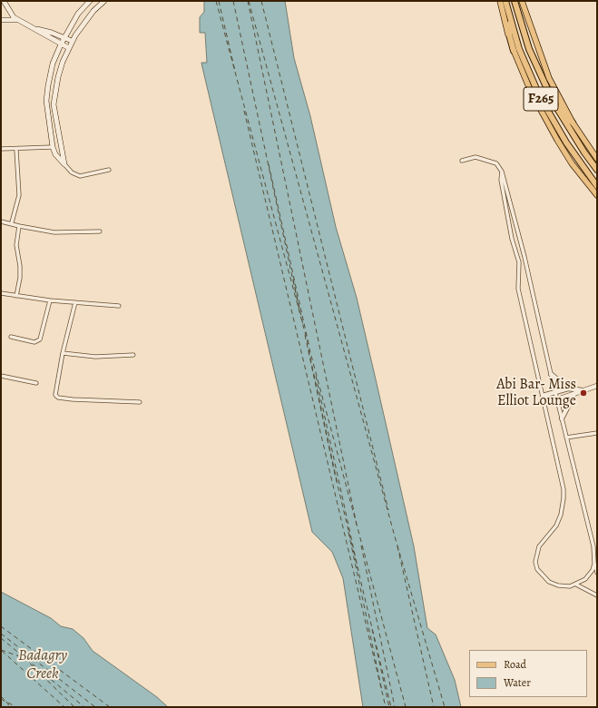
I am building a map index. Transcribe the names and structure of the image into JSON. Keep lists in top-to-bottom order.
{
  "streets": {
    "highway": ["F265"]
  },
  "water": ["Badagry Creek"],
  "places": ["Abi Bar- Miss Elliot Lounge"],
  "legend": ["Road", "Water"]
}
